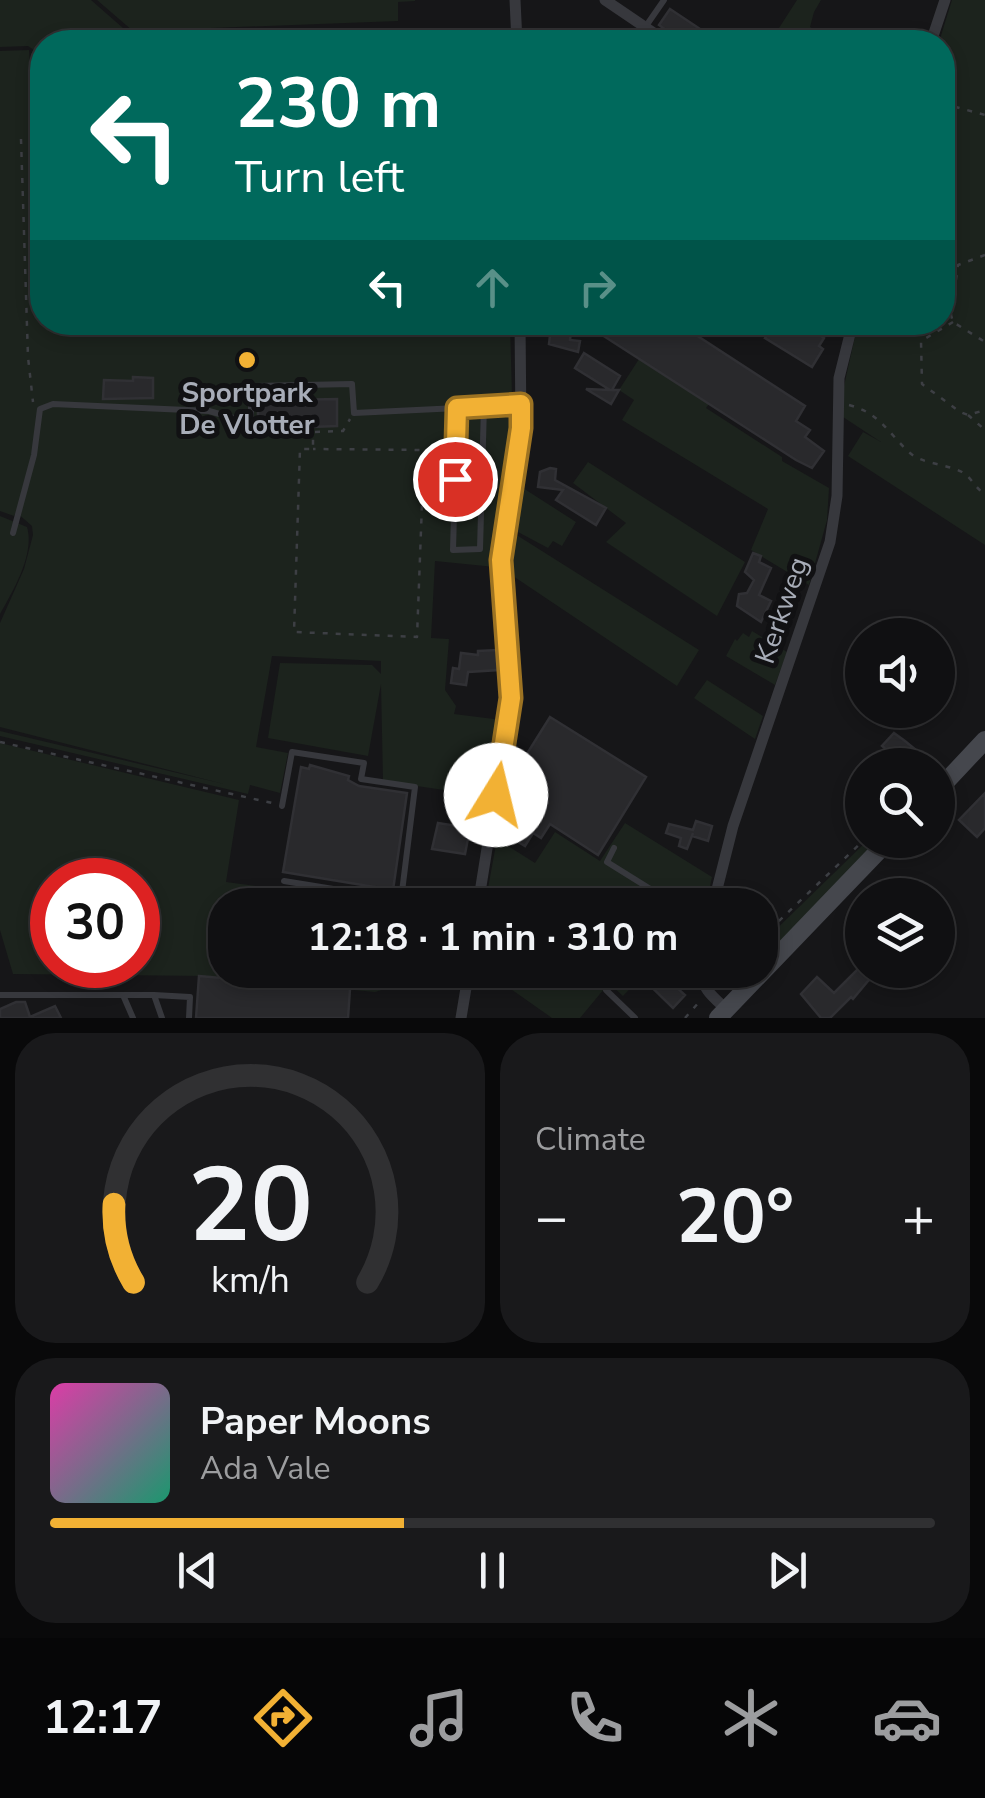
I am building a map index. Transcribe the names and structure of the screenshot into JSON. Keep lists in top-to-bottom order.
{
  "streets": {
    "street": ["Kerkweg"]
  },
  "places": ["Sportpark De Vlotter"],
  "page": {
    "turn": ["230 m", "Turn left"],
    "limit": "30",
    "trip": "12:18 · 1 min · 310 m",
    "tile": "Climate",
    "heat": ["−", "20°", "+"],
    "song": ["Paper Moons", "Ada Vale"],
    "tabs": "12:17",
    "gauge": ["20", "km/h"]
  }
}
